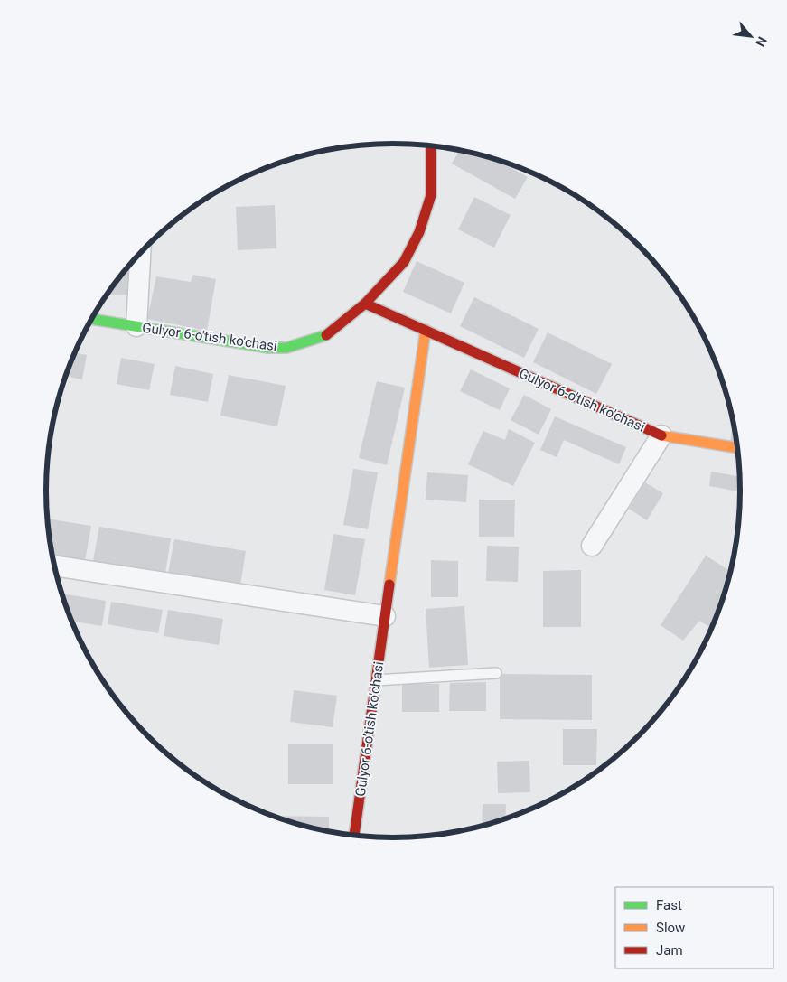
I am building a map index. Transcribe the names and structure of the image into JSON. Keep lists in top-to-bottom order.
{
  "streets": {
    "street": ["Gulyor 6-o'tish ko'chasi"]
  },
  "legend": ["Fast", "Slow", "Jam"],
  "north": "bottom right"
}
